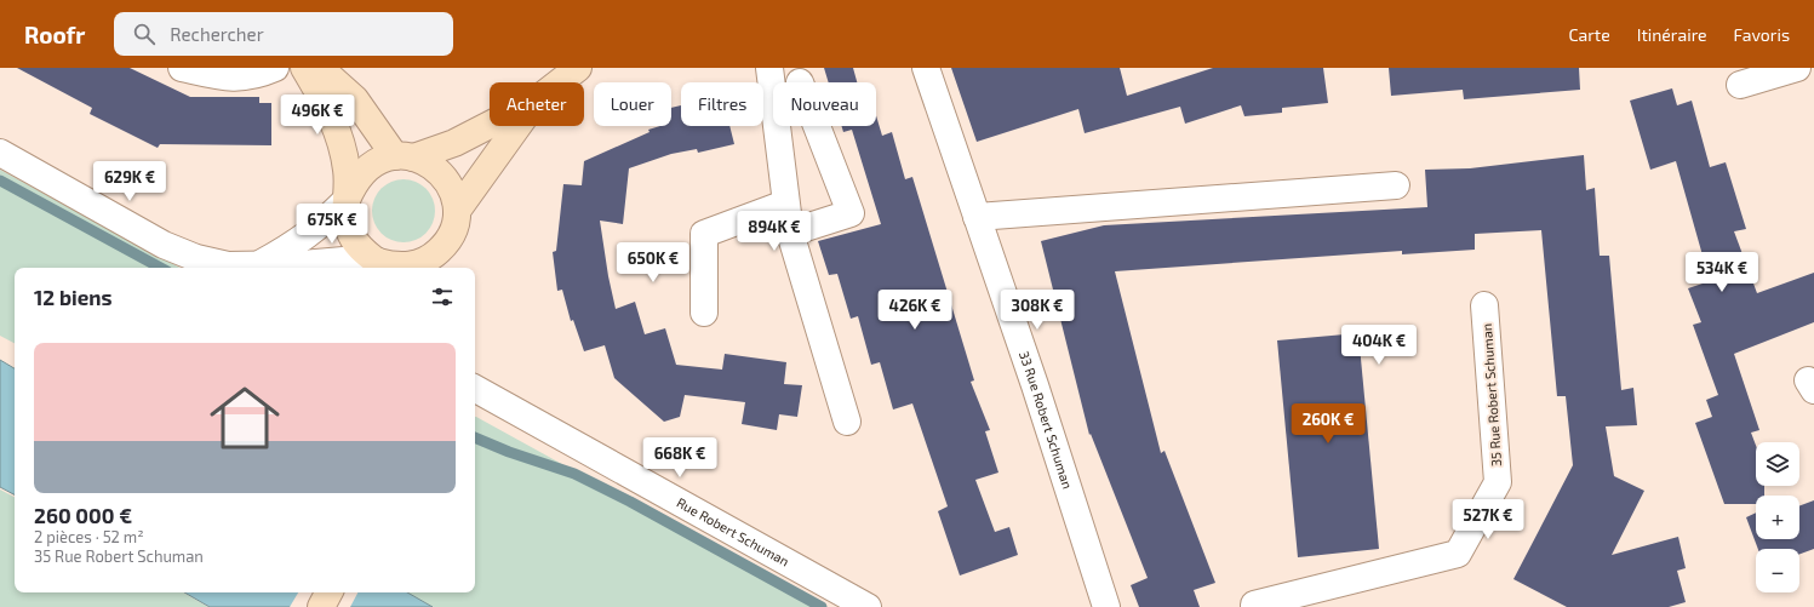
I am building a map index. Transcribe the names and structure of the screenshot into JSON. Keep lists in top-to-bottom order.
{
  "streets": {
    "street": ["35 Rue Robert Schuman", "33 Rue Robert Schuman", "Rue Robert Schuman"]
  },
  "page": {
    "header": "Roofr",
    "search": "Rechercher",
    "nav": ["Carte", "Itinéraire", "Favoris"],
    "chip": [
      "Acheter",
      "Louer",
      "Filtres",
      "Nouveau"
    ],
    "price": [
      "496K €",
      "629K €",
      "675K €",
      "894K €",
      "650K €",
      "534K €",
      "426K €",
      "308K €",
      "404K €",
      "260K €",
      "668K €",
      "527K €"
    ],
    "heading": "12 biens",
    "list": [
      {
        "name": "260 000 €",
        "note": "2 pièces · 52 m² · 35 Rue Robert Schuman"
      }
    ],
    "map_buttons": ["+", "−"]
  }
}
